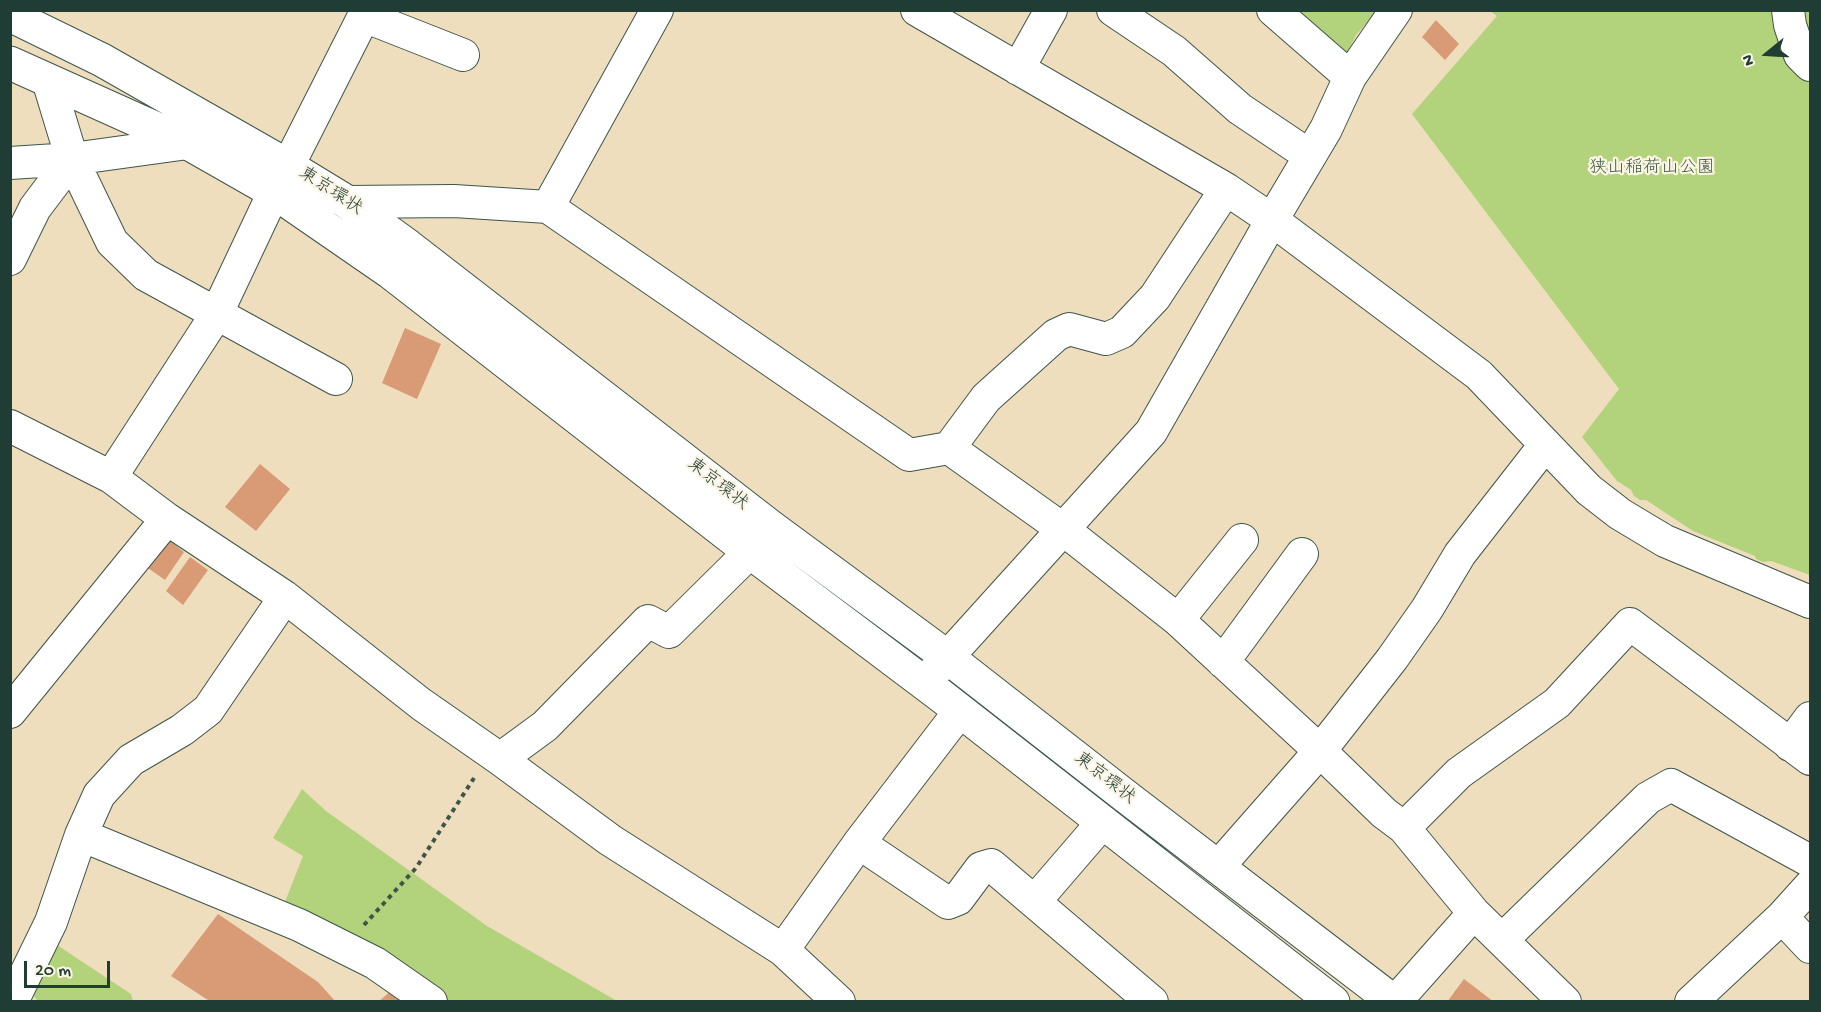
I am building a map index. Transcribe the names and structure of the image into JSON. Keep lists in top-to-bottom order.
{
  "streets": {
    "highway": ["東京環状"]
  },
  "parks": ["狭山稲荷山公園"],
  "scale_bar": "20 m",
  "north": "left"
}
